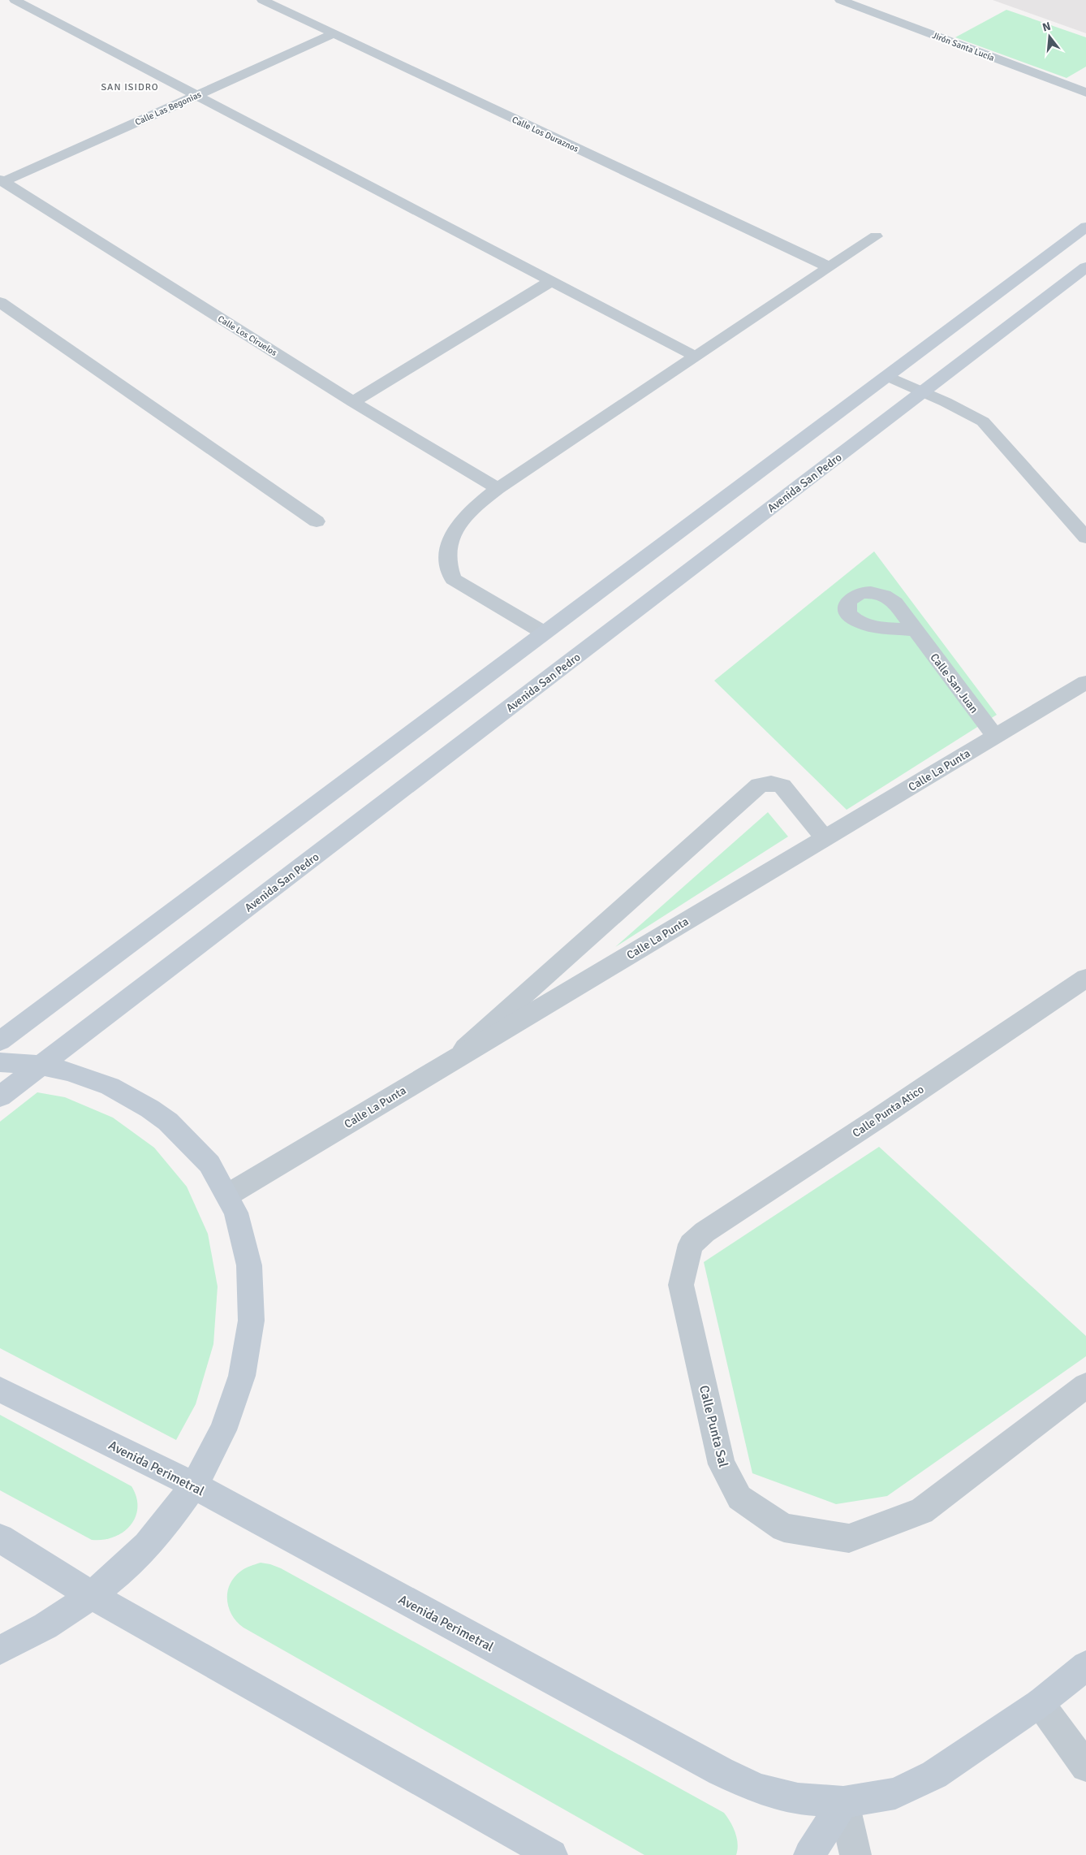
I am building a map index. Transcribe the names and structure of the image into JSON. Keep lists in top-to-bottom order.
{
  "streets": {
    "street": [
      "Jirón Santa Lucía",
      "Calle Las Begonias",
      "Calle Los Duraznos",
      "Calle Los Ciruelos",
      "Avenida San Pedro",
      "Calle San Juan",
      "Calle La Punta",
      "Calle Punta Atico",
      "Calle Punta Sal",
      "Avenida Perimetral"
    ]
  },
  "crossings": [
    ["Calle Las Begonias", "Calle Los Duraznos"],
    ["Calle Las Begonias", "Calle Los Ciruelos"],
    ["Calle San Juan", "Calle La Punta"],
    ["Calle Punta Atico", "Calle Punta Sal"]
  ],
  "districts": ["SAN ISIDRO"],
  "north": "top"
}
